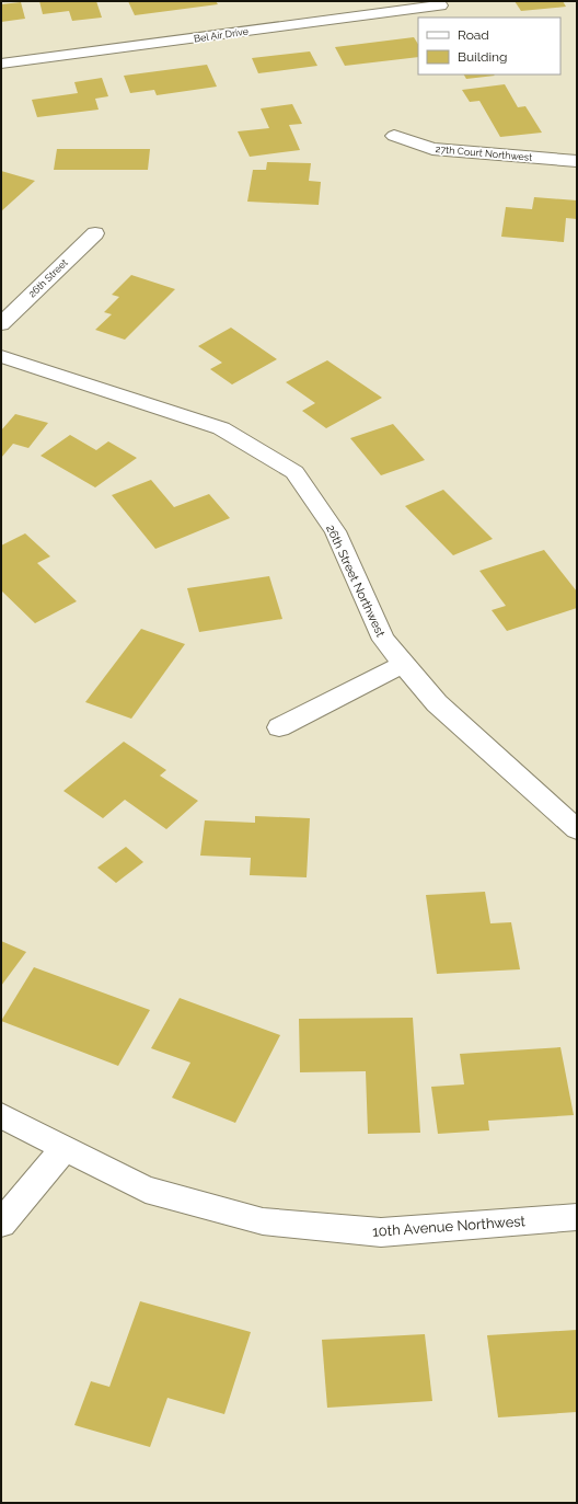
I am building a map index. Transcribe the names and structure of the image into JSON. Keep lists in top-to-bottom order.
{
  "streets": {
    "street": [
      "Bel Air Drive",
      "27th Court Northwest",
      "26th Street",
      "26th Street Northwest",
      "10th Avenue Northwest"
    ]
  },
  "legend": ["Road", "Building"]
}
